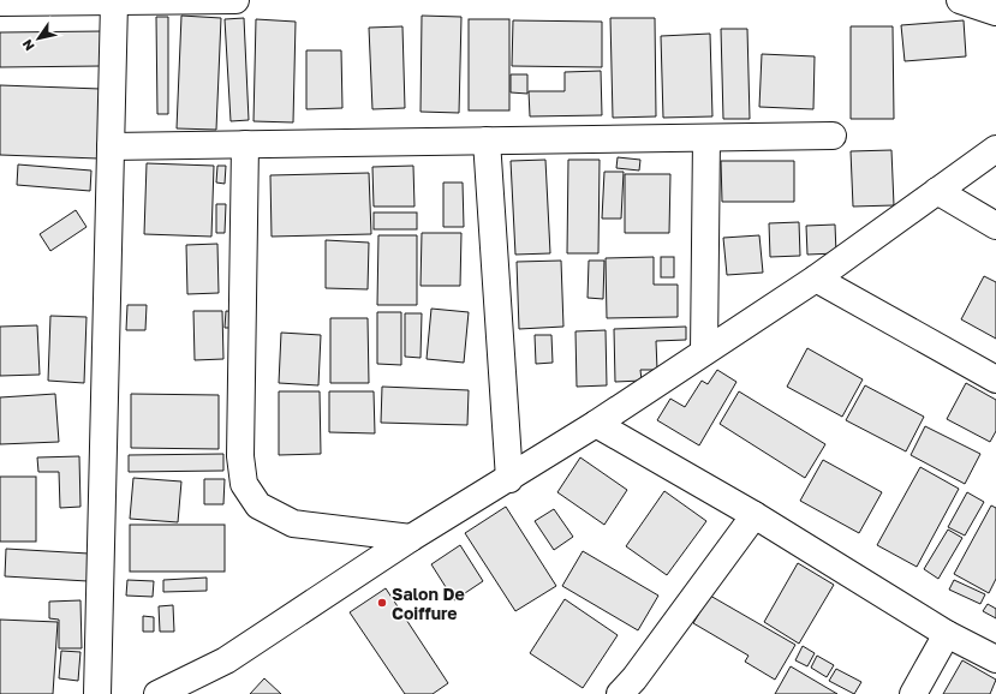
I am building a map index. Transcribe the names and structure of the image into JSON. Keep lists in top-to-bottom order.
{
  "places": ["Salon De Coiffure"],
  "north": "bottom left"
}
